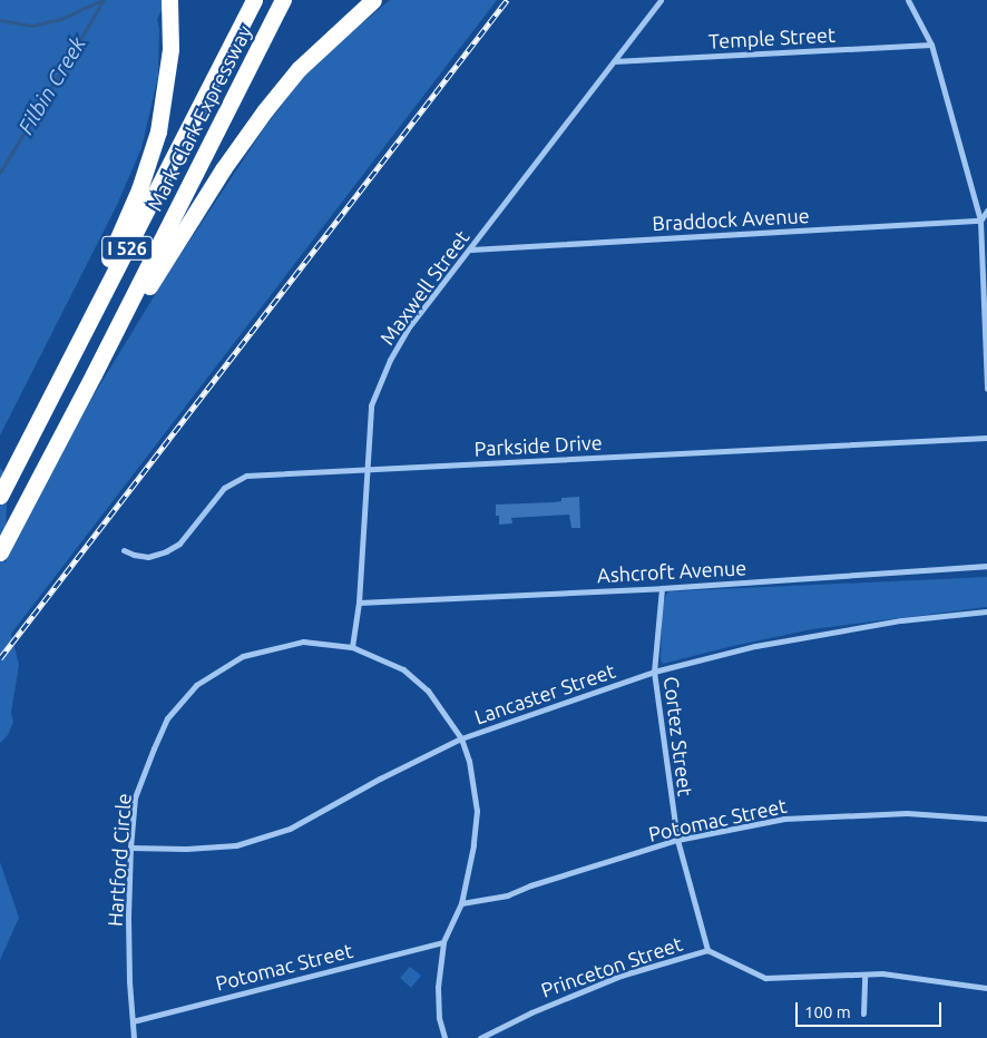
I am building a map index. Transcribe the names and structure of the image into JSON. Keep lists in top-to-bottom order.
{
  "streets": {
    "highway": ["Mark Clark Expressway", "I 526"],
    "street": [
      "Temple Street",
      "Braddock Avenue",
      "Maxwell Street",
      "Parkside Drive",
      "Ashcroft Avenue",
      "Lancaster Street",
      "Cortez Street",
      "Potomac Street",
      "Hartford Circle",
      "Princeton Street"
    ]
  },
  "crossings": [
    ["Temple Street", "Maxwell Street"],
    ["Braddock Avenue", "Maxwell Street"],
    ["Maxwell Street", "Parkside Drive"],
    ["Maxwell Street", "Ashcroft Avenue"],
    ["Maxwell Street", "Hartford Circle"],
    ["Ashcroft Avenue", "Cortez Street"],
    ["Lancaster Street", "Cortez Street"],
    ["Lancaster Street", "Hartford Circle"],
    ["Cortez Street", "Potomac Street"],
    ["Cortez Street", "Princeton Street"],
    ["Potomac Street", "Hartford Circle"]
  ],
  "water": ["Filbin Creek"],
  "scale_bar": "100 m"
}
